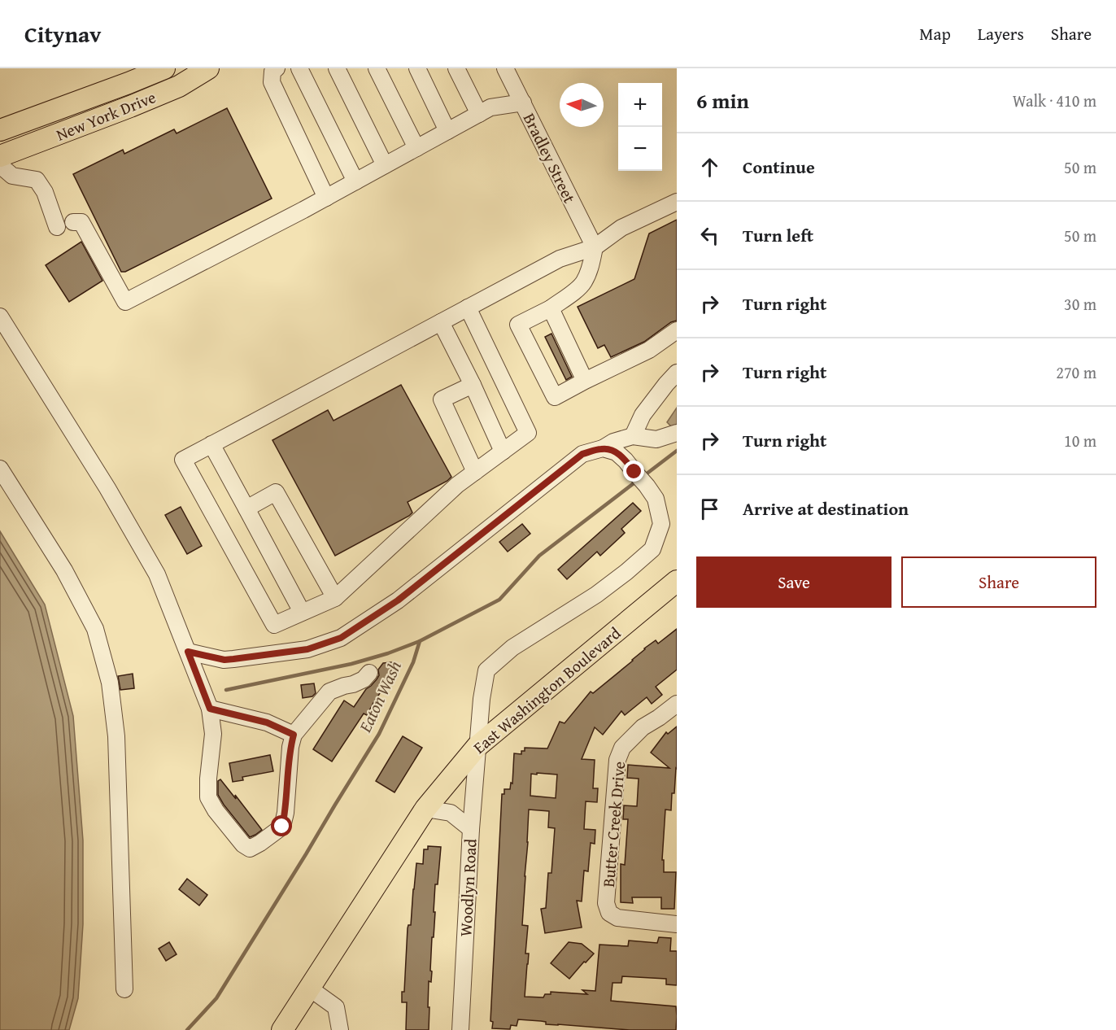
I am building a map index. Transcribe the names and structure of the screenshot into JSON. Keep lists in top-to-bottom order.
{
  "streets": {
    "main road": ["New York Drive", "East Washington Boulevard"],
    "street": ["Bradley Street", "Butter Creek Drive", "Woodlyn Road"]
  },
  "crossings": [
    ["East Washington Boulevard", "Woodlyn Road"]
  ],
  "water": ["Eaton Wash"],
  "north": "left",
  "page": {
    "header": "Citynav",
    "nav": ["Map", "Layers", "Share"],
    "heading": ["6 min", "Walk · 410 m"],
    "map_buttons": ["+", "−"],
    "list": [
      ["Continue", "50 m"],
      ["Turn left", "50 m"],
      ["Turn right", "30 m"],
      ["Turn right", "270 m"],
      ["Turn right", "10 m"],
      "Arrive at destination"
    ],
    "buttons": ["Save", "Share"]
  }
}
